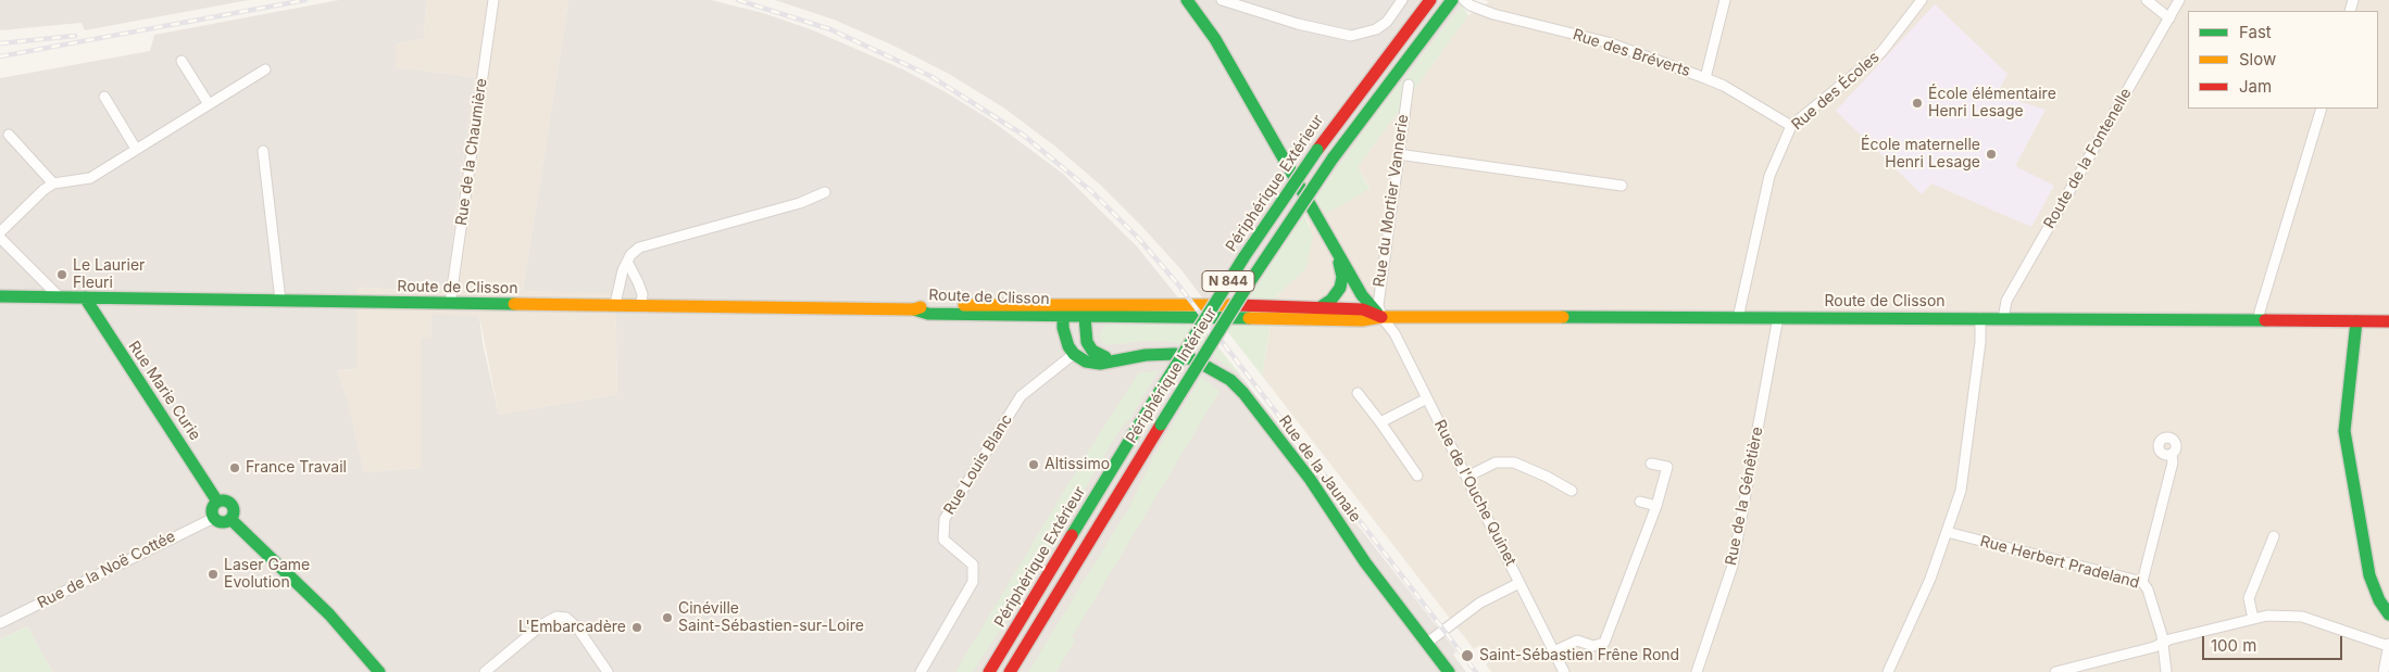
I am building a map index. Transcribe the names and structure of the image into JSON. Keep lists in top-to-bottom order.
{
  "streets": {
    "main road": [
      "Périphérique Extérieur",
      "N 844",
      "Route de Clisson",
      "Périphérique Intérieur",
      "Rue Marie Curie",
      "Rue de la Jaunaie"
    ],
    "street": [
      "Rue des Bréverts",
      "Rue des Écoles",
      "Rue de la Chaumière",
      "Route de la Fontenelle",
      "Rue du Mortier Vannerie",
      "Rue Louis Blanc",
      "Rue de l'Ouche Quinet",
      "Rue de la Génêtière",
      "Rue Herbert Pradeland",
      "Rue de la Noë Cottée"
    ]
  },
  "crossings": [
    ["Rue des Bréverts", "Rue des Écoles"],
    ["Rue des Écoles", "Route de Clisson"],
    ["Rue de la Chaumière", "Route de Clisson"],
    ["Route de la Fontenelle", "Route de Clisson"],
    ["Rue du Mortier Vannerie", "Route de Clisson"],
    ["Rue du Mortier Vannerie", "Rue de l'Ouche Quinet"],
    ["Route de Clisson", "Rue Marie Curie"],
    ["Route de Clisson", "Rue de l'Ouche Quinet"],
    ["Route de Clisson", "Rue de la Génêtière"],
    ["Rue Marie Curie", "Rue de la Noë Cottée"],
    ["Rue Louis Blanc", "Rue de la Jaunaie"]
  ],
  "places": [
    "École élémentaire Henri Lesage",
    "École maternelle Henri Lesage",
    "Le Laurier Fleuri",
    "Altissimo",
    "France Travail",
    "Laser Game Evolution",
    "Cinéville Saint-Sébastien-sur-Loire",
    "L'Embarcadère",
    "Saint-Sébastien Frêne Rond"
  ],
  "legend": ["Fast", "Slow", "Jam"],
  "scale_bar": "100 m"
}
